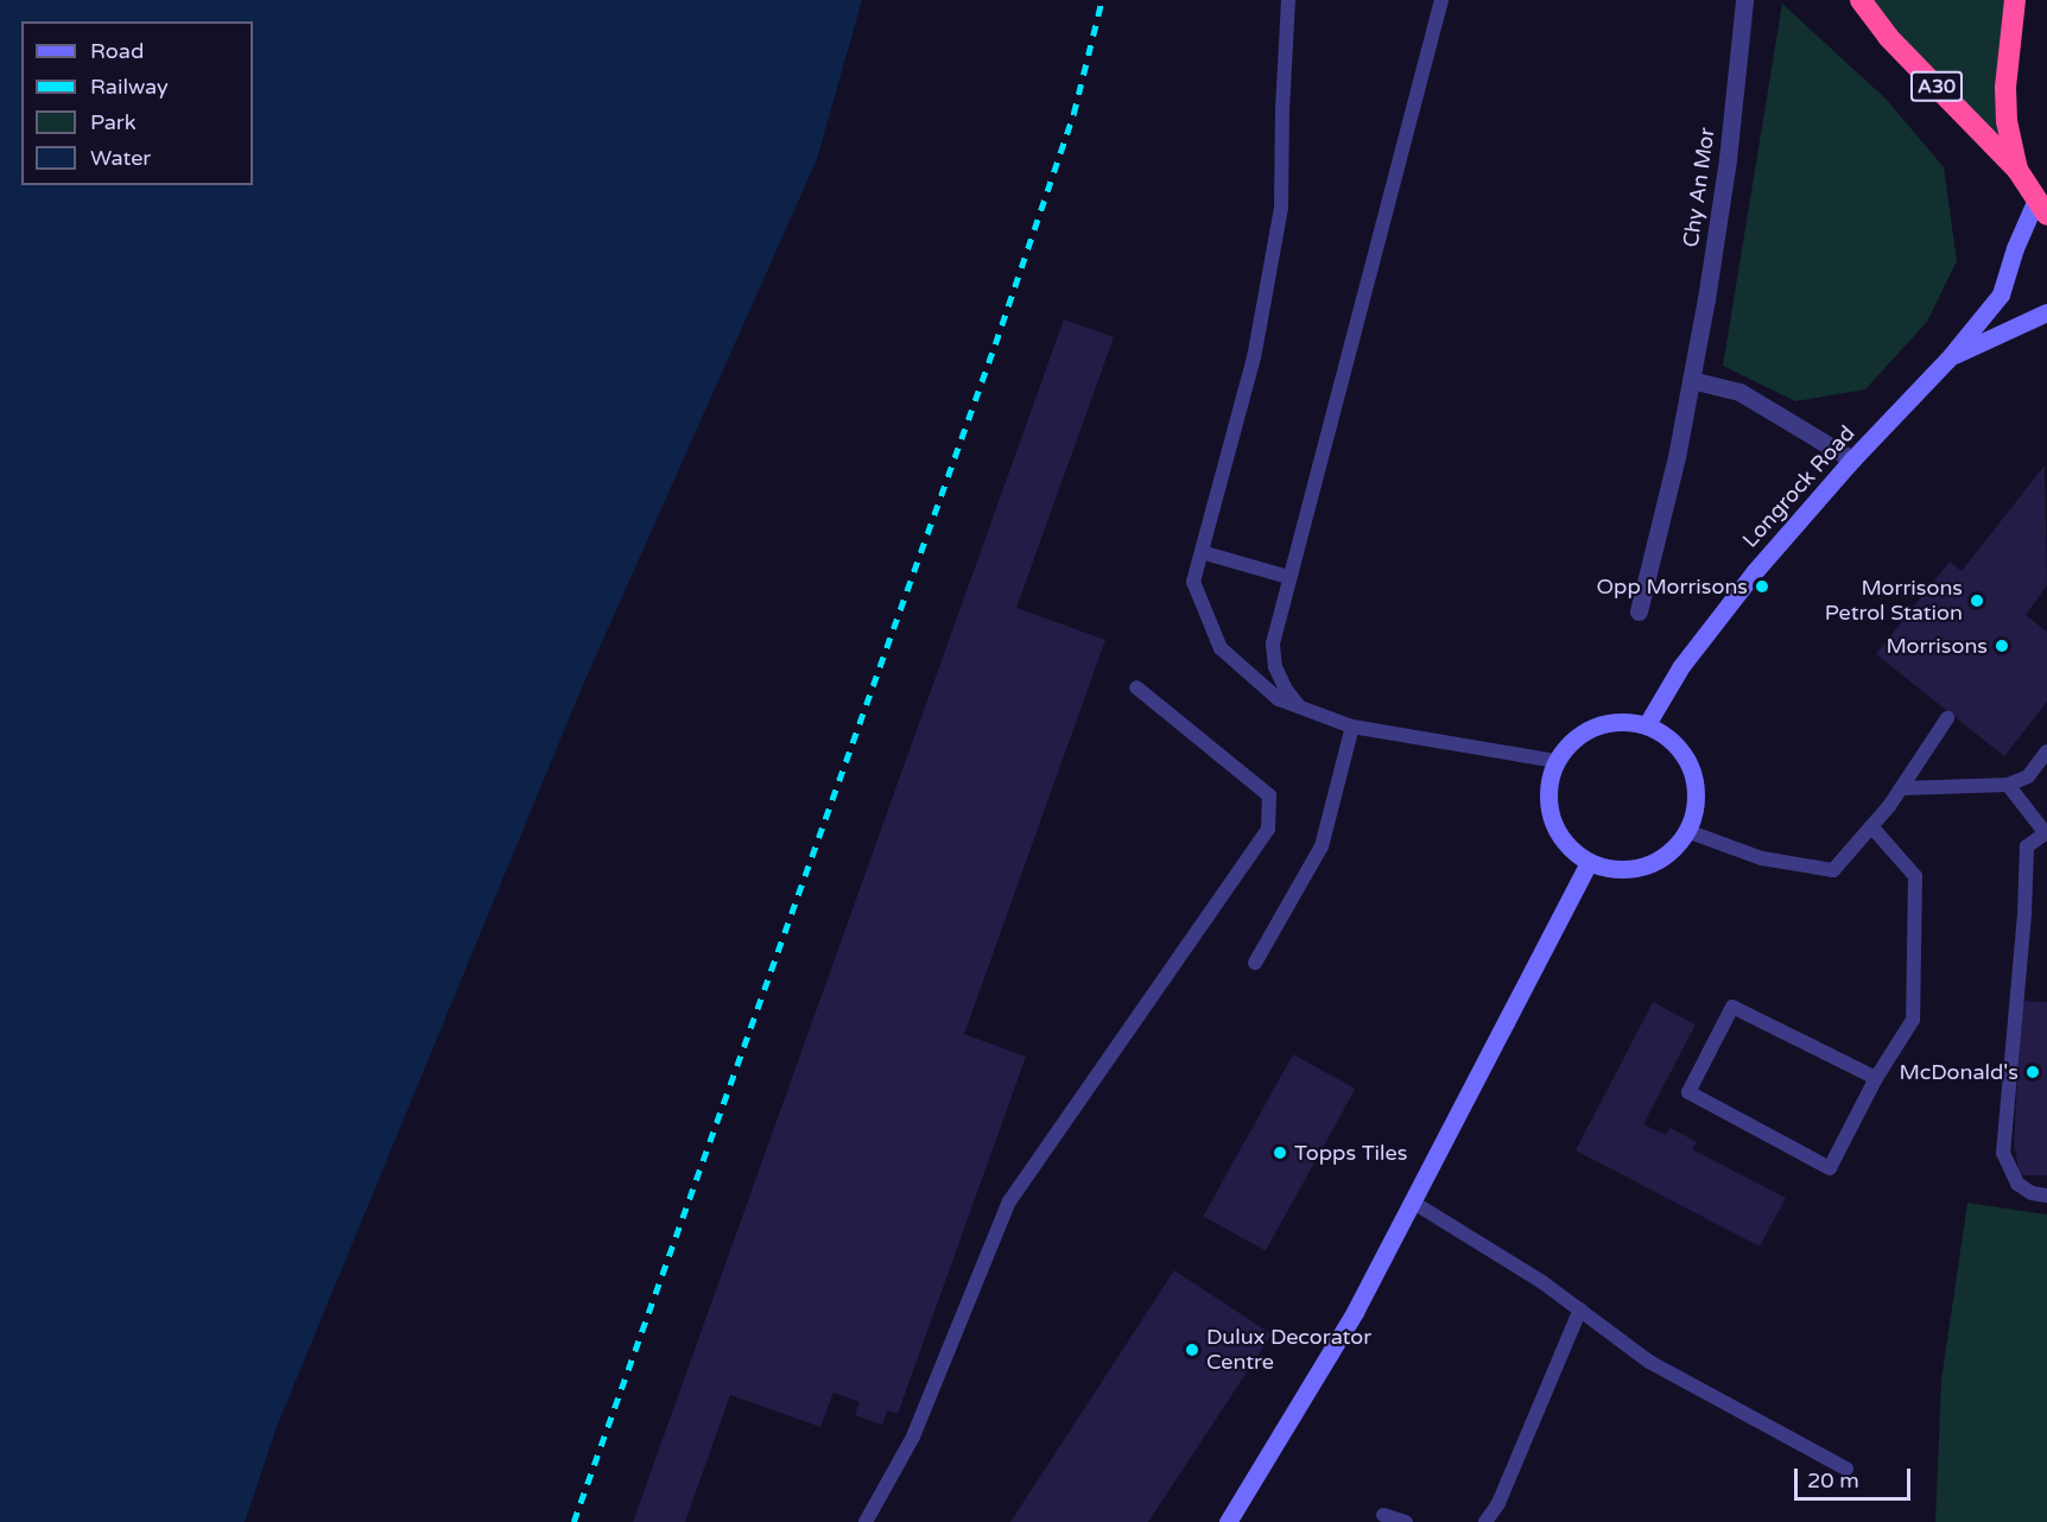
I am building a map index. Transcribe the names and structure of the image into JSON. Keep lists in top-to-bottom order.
{
  "streets": {
    "highway": ["A30"],
    "street": ["Chy An Mor", "Longrock Road"]
  },
  "places": [
    "Opp Morrisons",
    "Morrisons Petrol Station",
    "Morrisons",
    "McDonald's",
    "Topps Tiles",
    "Dulux Decorator Centre"
  ],
  "legend": [
    "Road",
    "Railway",
    "Park",
    "Water"
  ],
  "scale_bar": "20 m"
}
